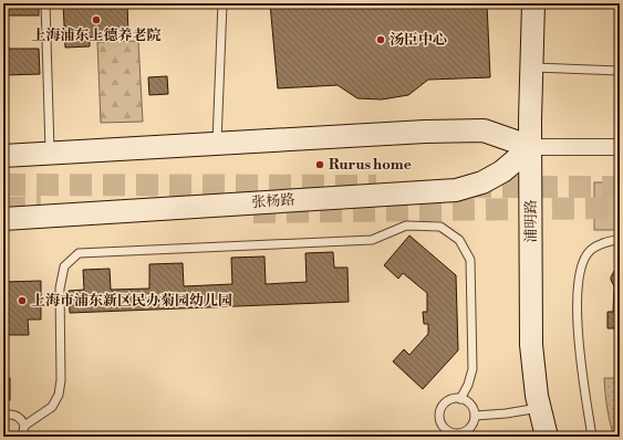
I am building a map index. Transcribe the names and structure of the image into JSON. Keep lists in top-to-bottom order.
{
  "streets": {
    "main road": ["张杨路", "浦明路"]
  },
  "crossings": [
    ["张杨路", "浦明路"]
  ],
  "places": [
    "上海浦东上德养老院",
    "汤臣中心",
    "Rurus home",
    "上海市浦东新区民办菊园幼儿园"
  ]
}
